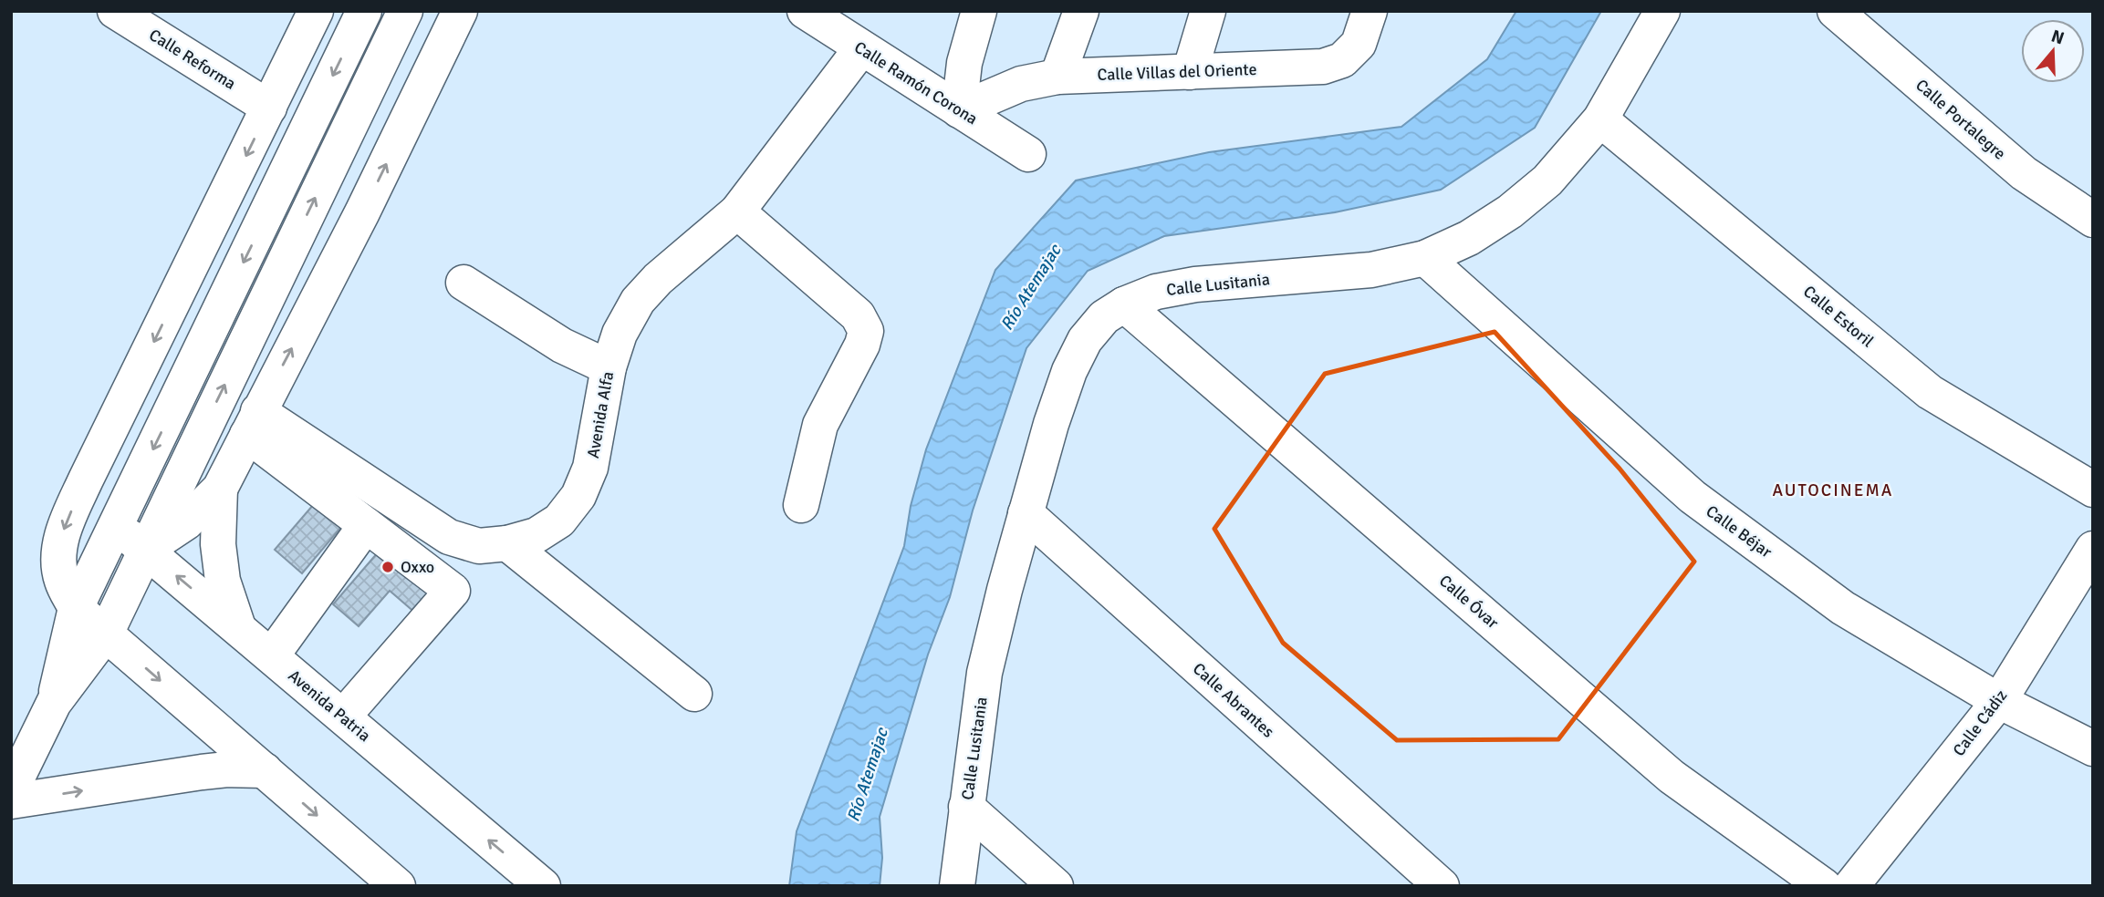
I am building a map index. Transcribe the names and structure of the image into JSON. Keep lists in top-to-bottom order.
{
  "streets": {
    "street": [
      "Calle Reforma",
      "Calle Villas del Oriente",
      "Calle Ramón Corona",
      "Calle Portalegre",
      "Calle Lusitania",
      "Calle Estoril",
      "Avenida Alfa",
      "Calle Béjar",
      "Calle Óvar",
      "Calle Abrantes",
      "Avenida Patria",
      "Calle Cádiz"
    ]
  },
  "crossings": [
    ["Calle Villas del Oriente", "Calle Ramón Corona"],
    ["Calle Ramón Corona", "Avenida Alfa"],
    ["Calle Lusitania", "Calle Estoril"],
    ["Calle Lusitania", "Calle Béjar"],
    ["Calle Lusitania", "Calle Óvar"],
    ["Calle Lusitania", "Calle Abrantes"],
    ["Calle Béjar", "Calle Cádiz"]
  ],
  "districts": ["AUTOCINEMA"],
  "water": ["Río Atemajac"],
  "places": ["Oxxo"],
  "north": "top"
}
